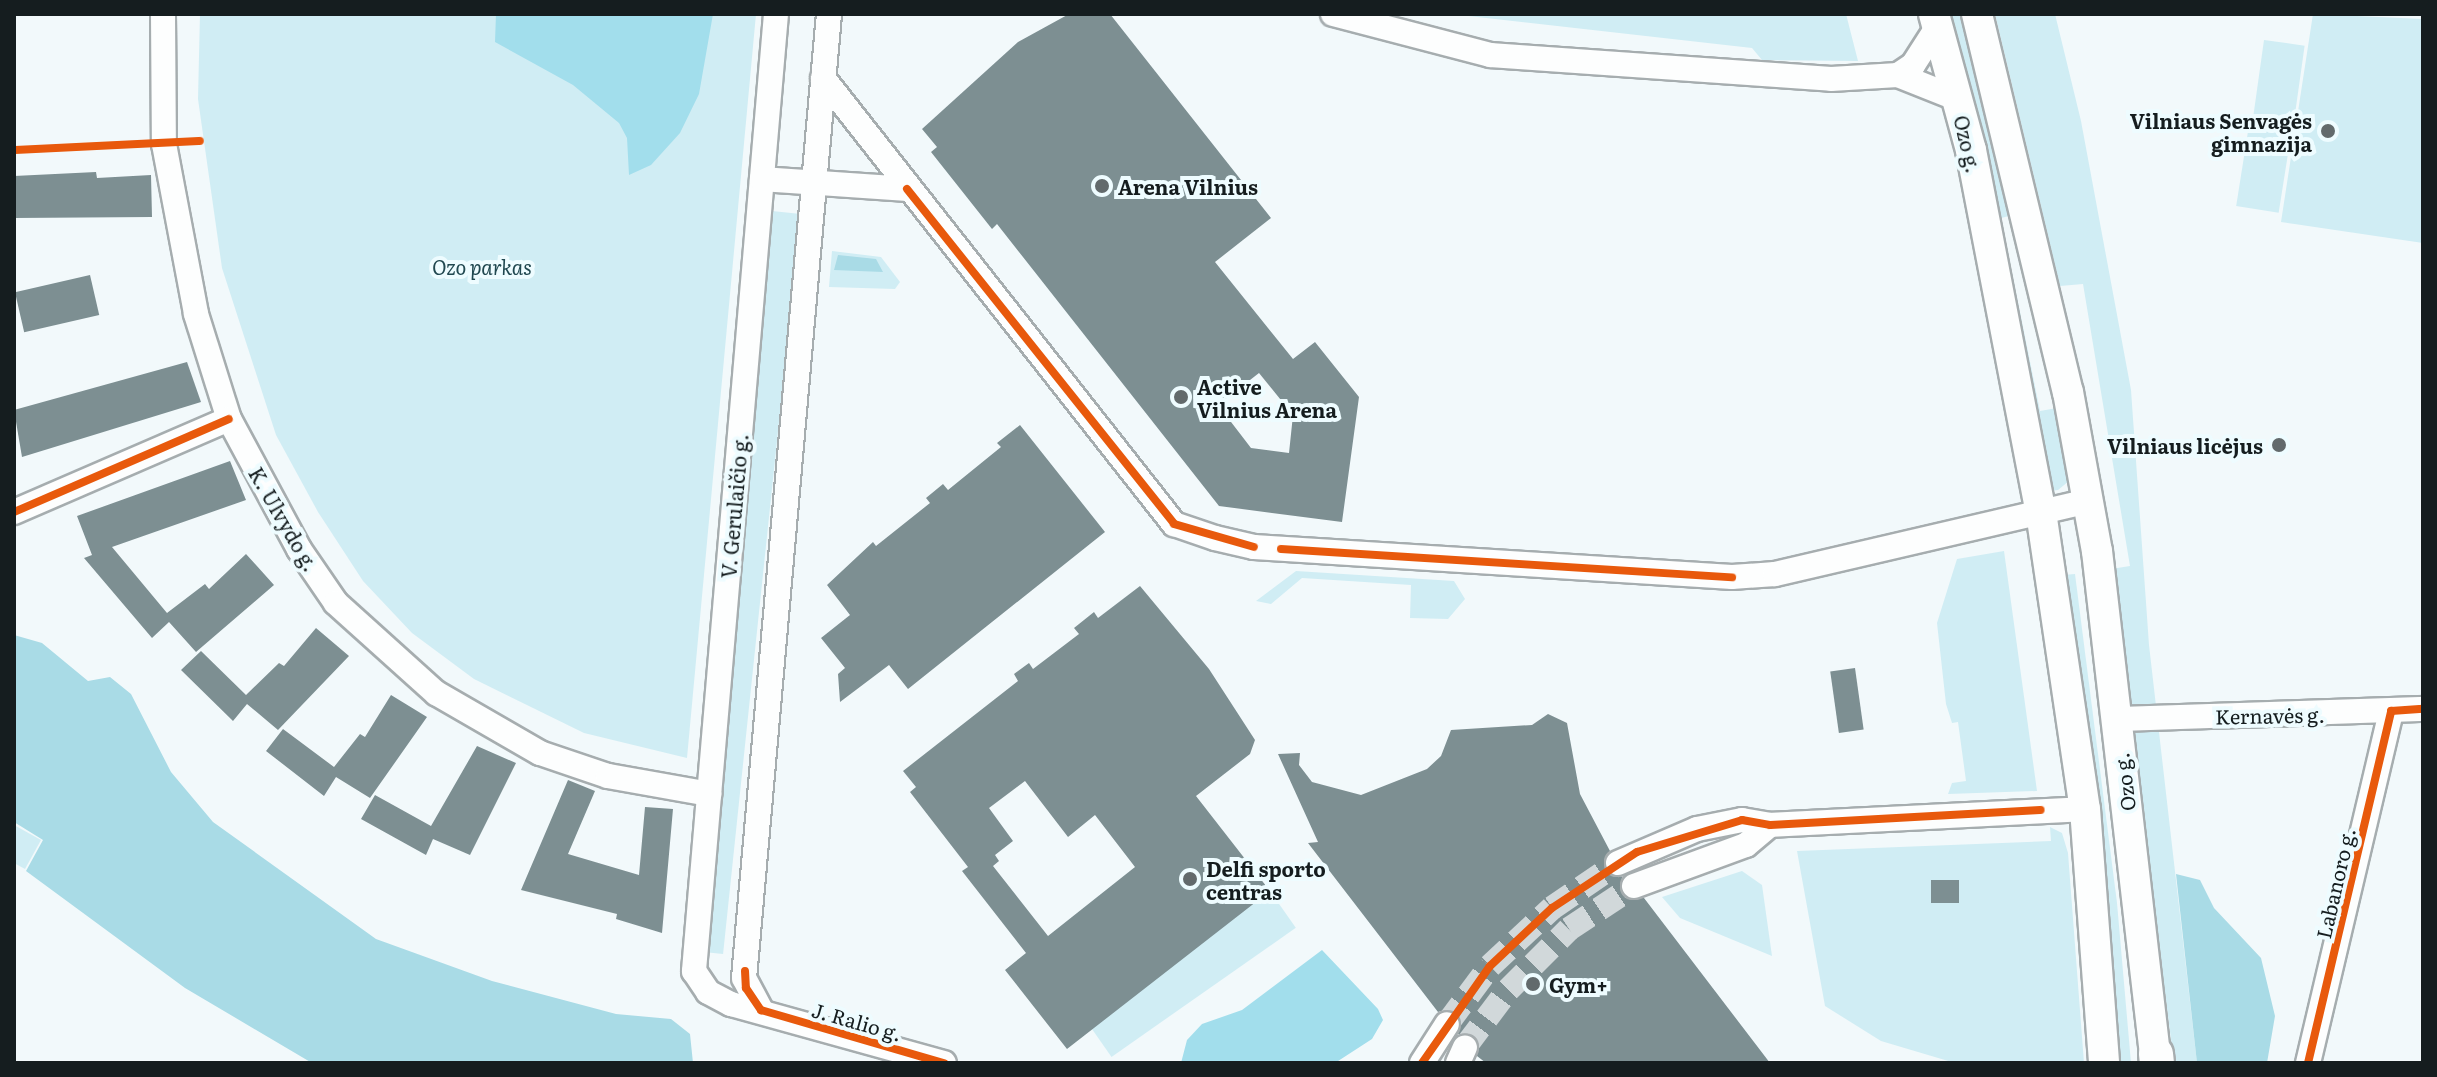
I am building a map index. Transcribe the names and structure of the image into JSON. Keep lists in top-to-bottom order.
{
  "streets": {
    "main road": ["Ozo g."],
    "street": [
      "V. Gerulaičio g.",
      "K. Ulvydo g.",
      "Kernavės g.",
      "Labanoro g.",
      "J. Ralio g."
    ]
  },
  "crossings": [
    ["Ozo g.", "Kernavės g."],
    ["V. Gerulaičio g.", "K. Ulvydo g."],
    ["Kernavės g.", "Labanoro g."]
  ],
  "parks": ["Ozo parkas"],
  "places": [
    "Vilniaus Senvagės gimnazija",
    "Arena Vilnius",
    "Active Vilnius Arena",
    "Vilniaus licėjus",
    "Delfi sporto centras",
    "Gym+"
  ]
}
